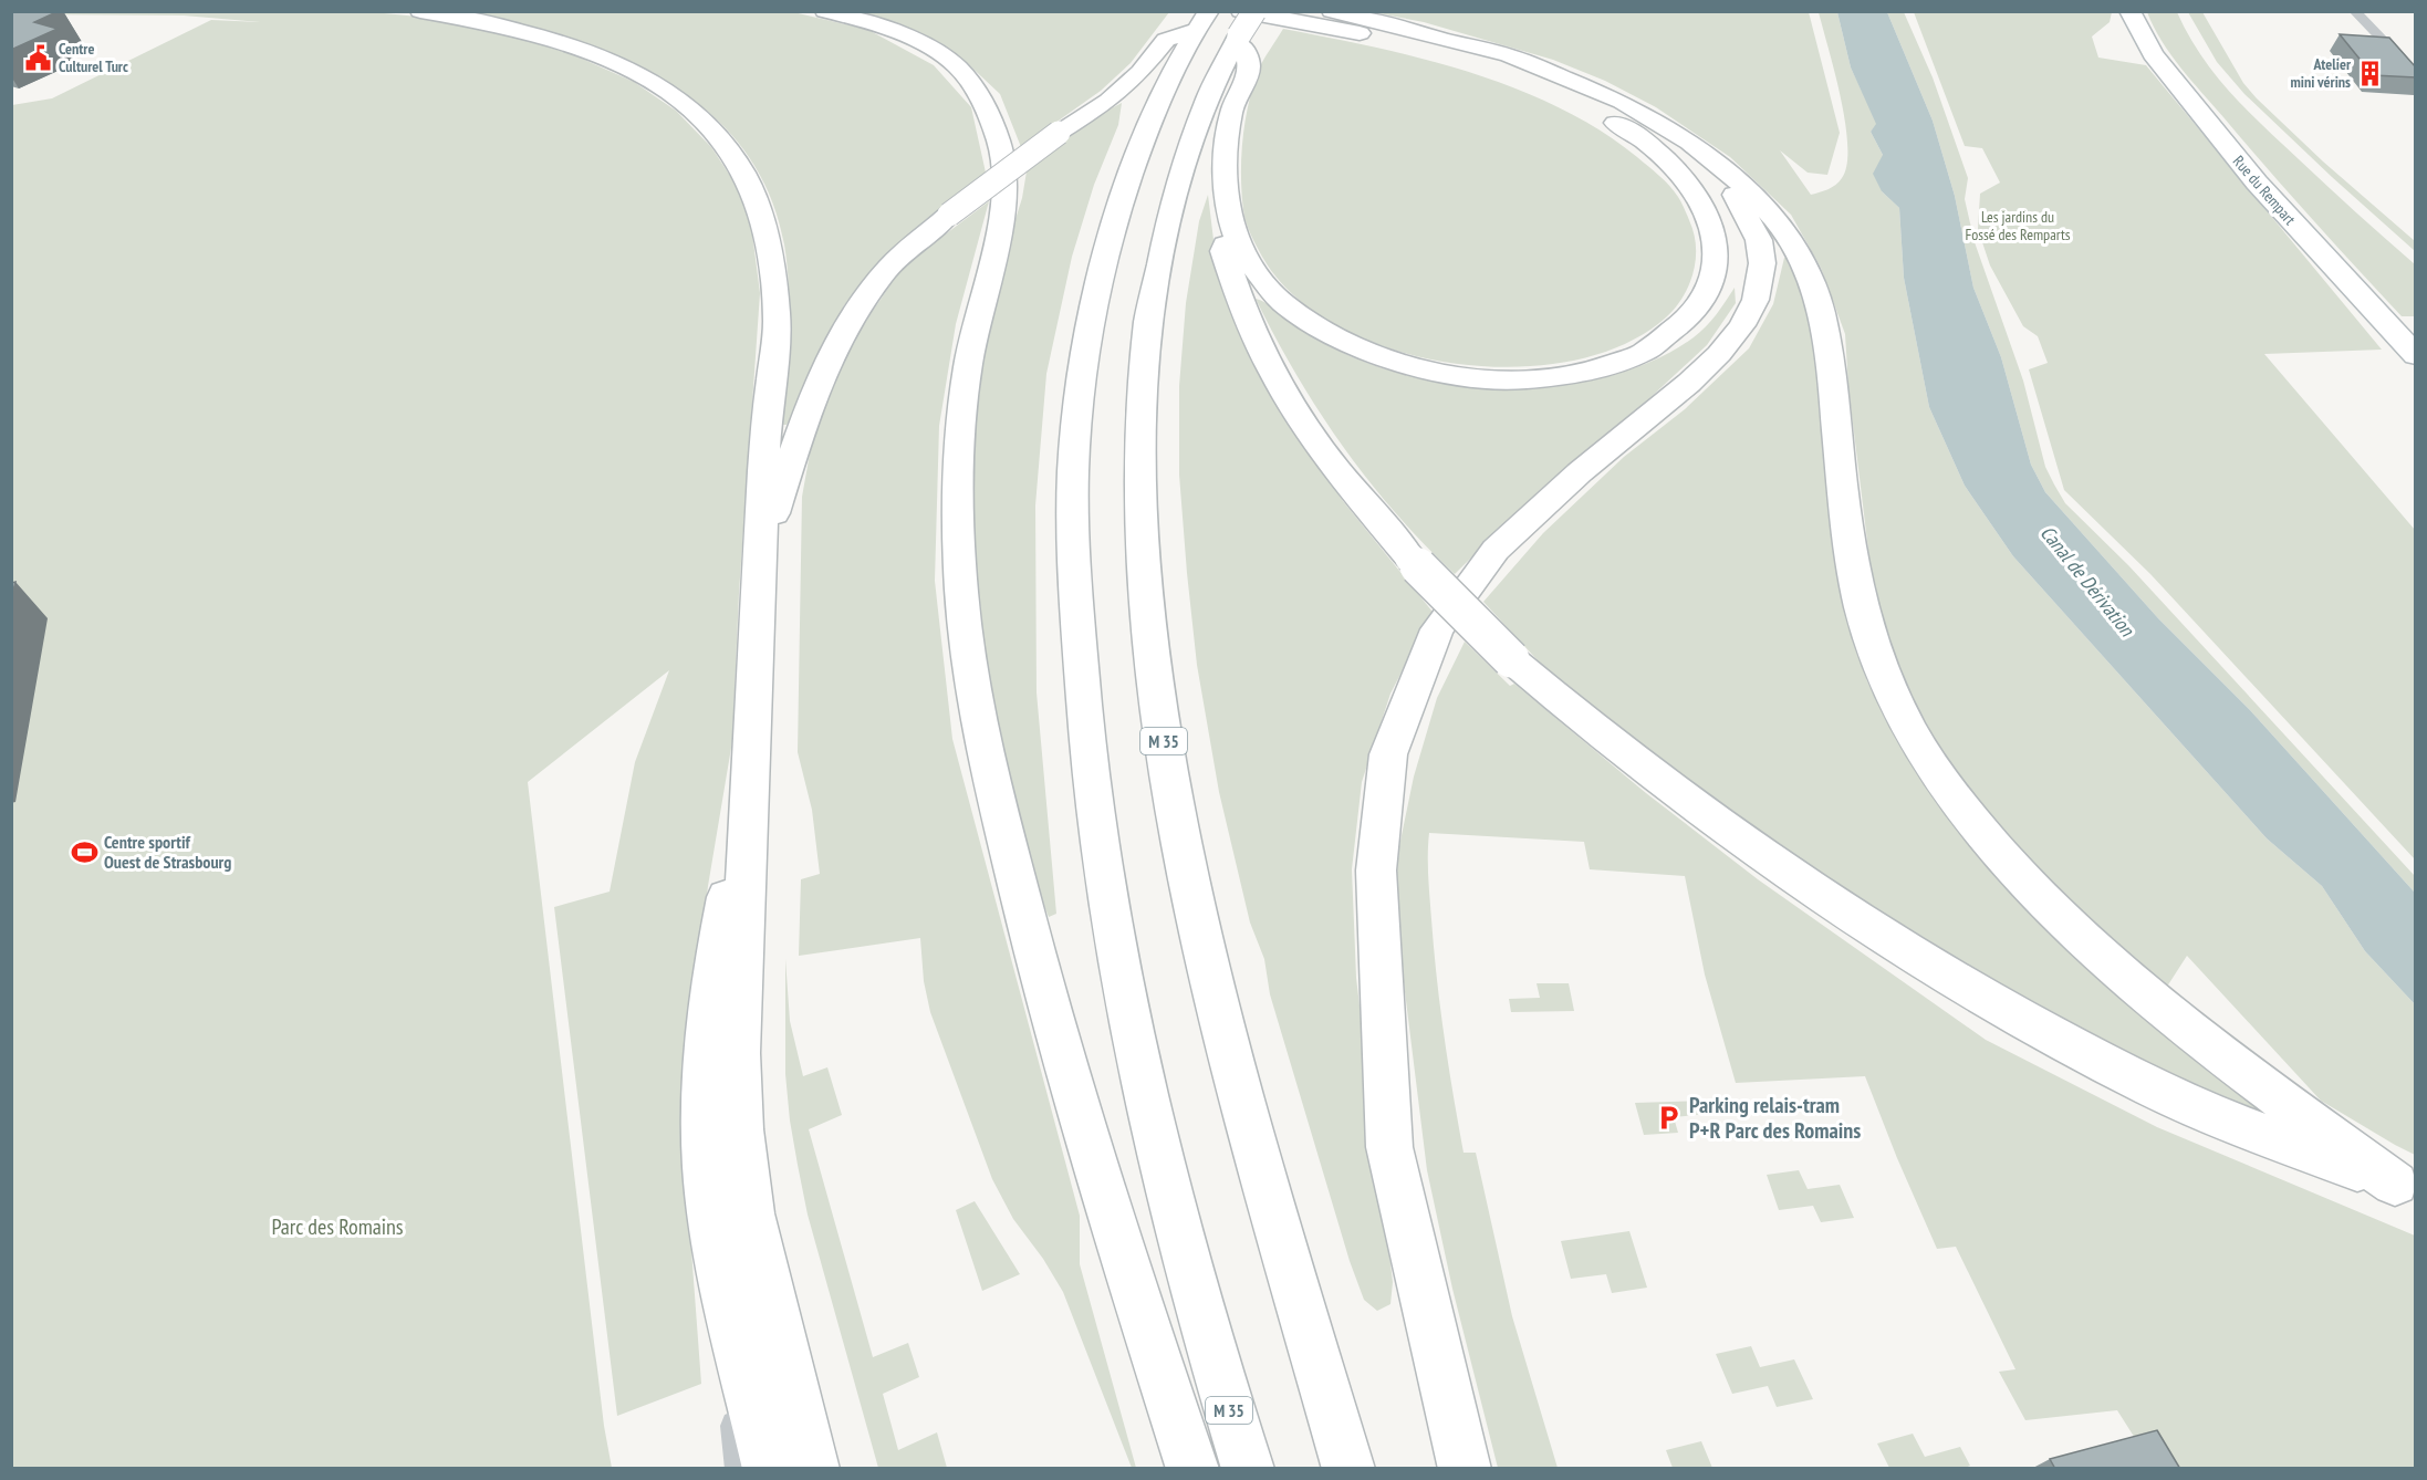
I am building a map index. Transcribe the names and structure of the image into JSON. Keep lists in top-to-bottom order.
{
  "streets": {
    "main road": ["Rue du Rempart", "M 35"]
  },
  "water": ["Canal de Dérivation"],
  "parks": ["Les jardins du Fossé des Remparts", "Parc des Romains"],
  "places": {
    "public building": ["Centre Culturel Turc"],
    "building": ["Atelier mini vérins"],
    "sports": ["Centre sportif Ouest de Strasbourg"],
    "parking": ["Parking relais-tram P+R Parc des Romains"]
  }
}
